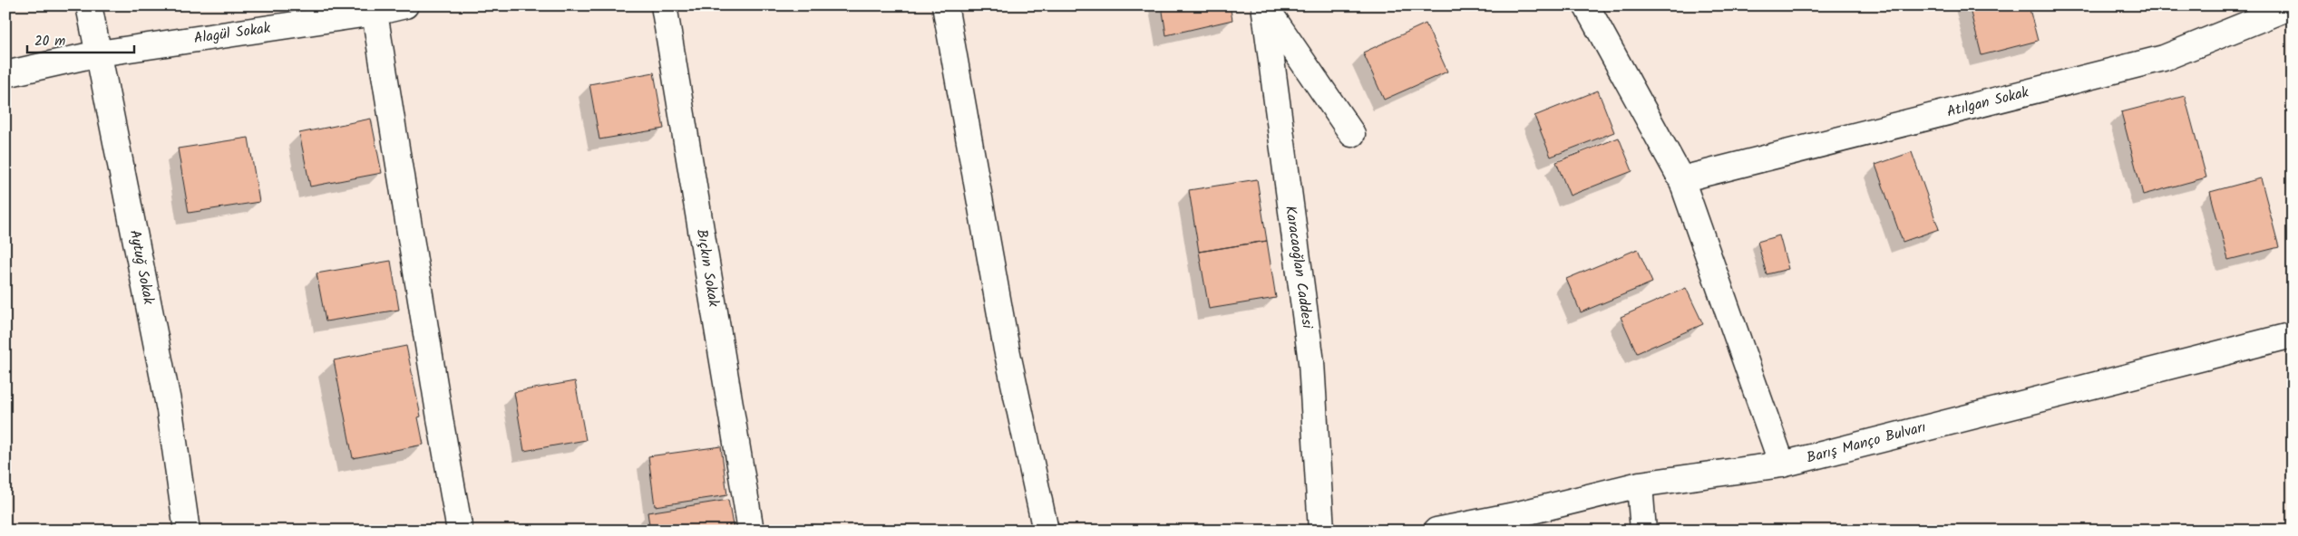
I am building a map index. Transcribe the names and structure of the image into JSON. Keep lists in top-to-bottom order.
{
  "streets": {
    "street": [
      "Alagül Sokak",
      "Atılgan Sokak",
      "Aytuğ Sokak",
      "Karacaoğlan Caddesi",
      "Bıçkın Sokak",
      "Barış Manço Bulvarı"
    ]
  },
  "crossings": [
    ["Alagül Sokak", "Aytuğ Sokak"]
  ],
  "scale_bar": "20 m"
}
